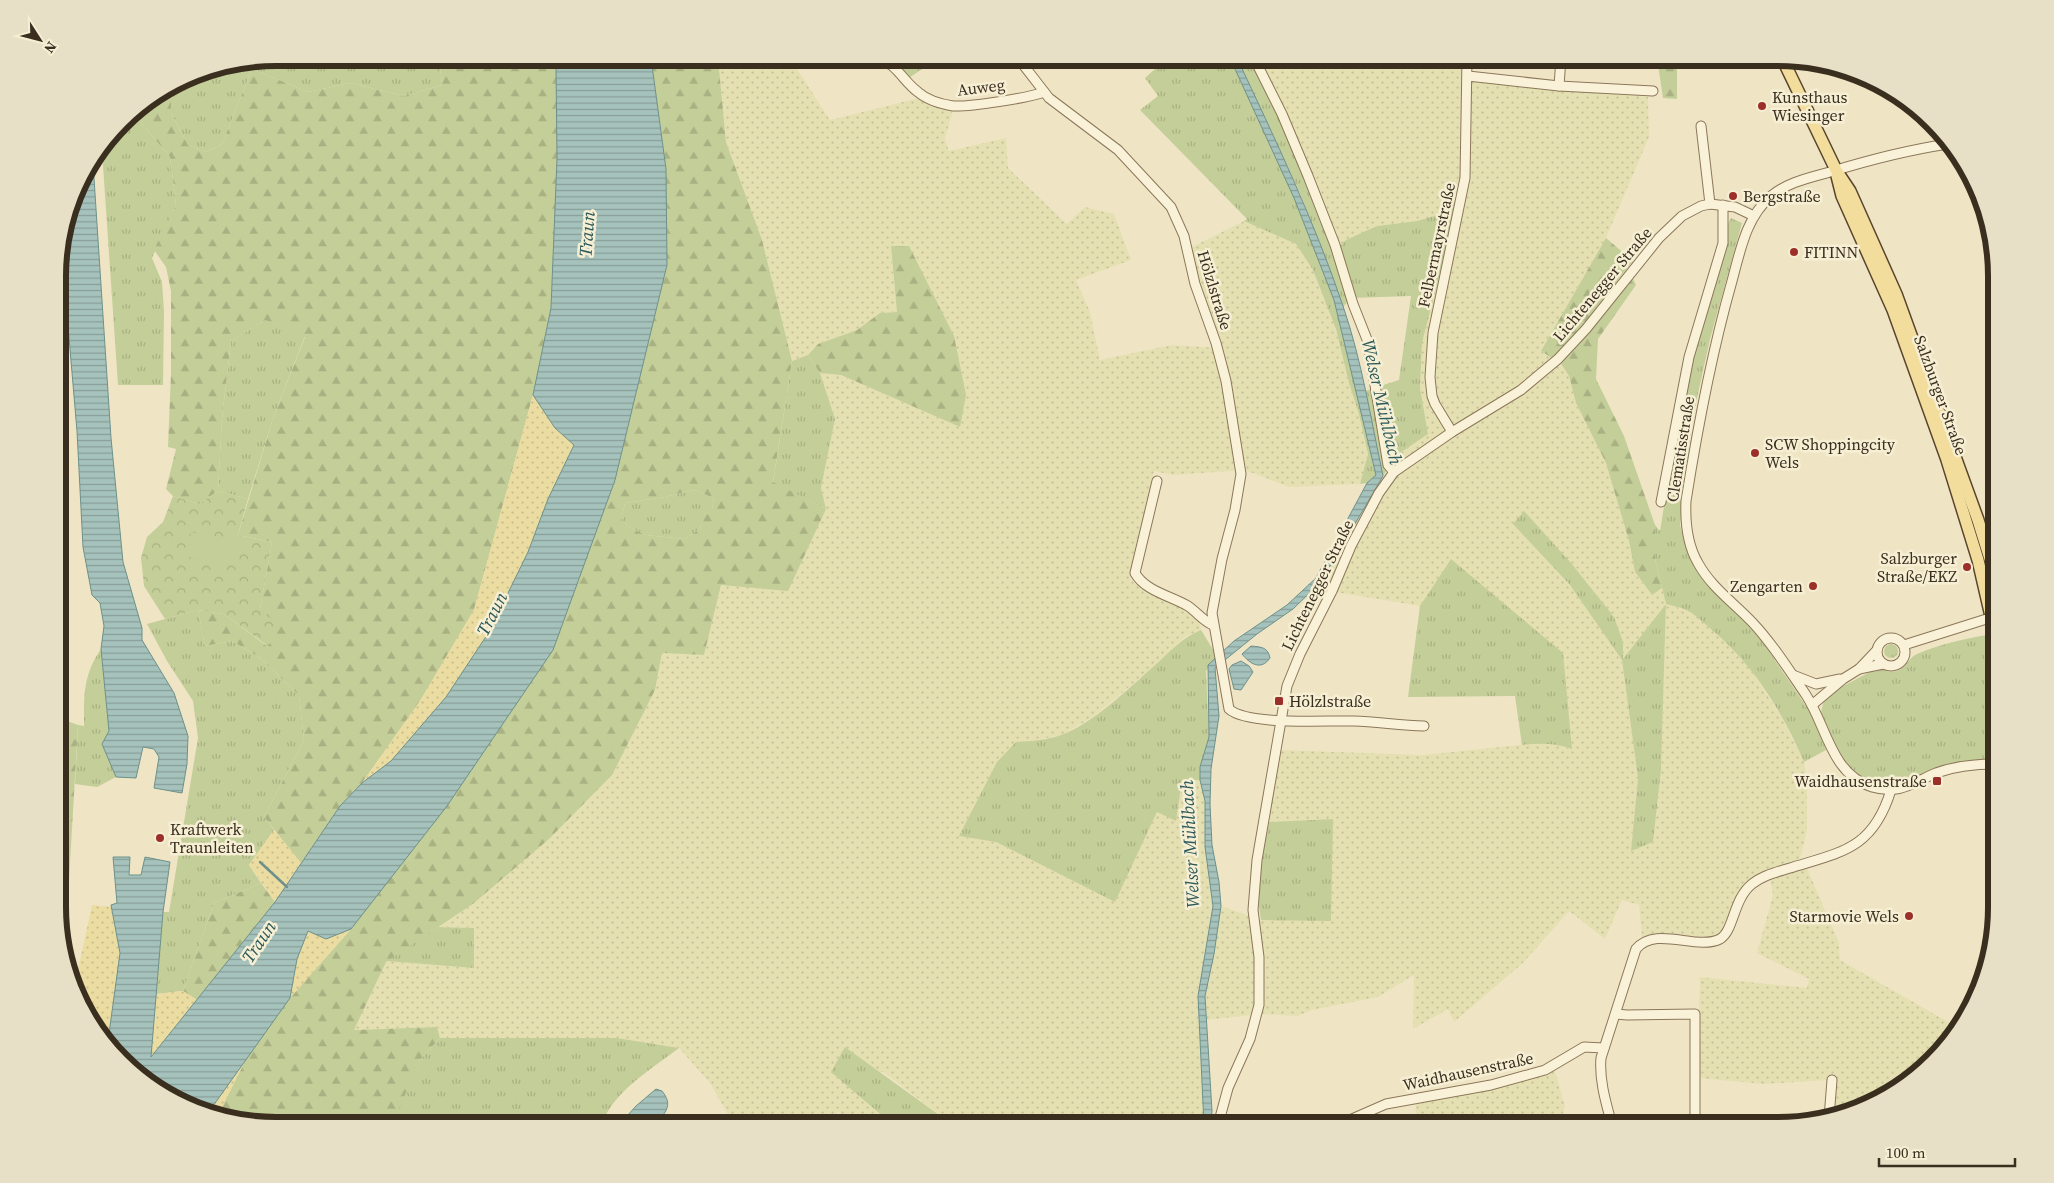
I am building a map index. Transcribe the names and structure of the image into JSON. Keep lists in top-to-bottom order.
{
  "streets": {
    "main road": ["Salzburger Straße"],
    "street": [
      "Auweg",
      "Felbermayrstraße",
      "Lichtenegger Straße",
      "Hölzlstraße",
      "Clematisstraße",
      "Waidhausenstraße"
    ]
  },
  "crossings": [
    ["Auweg", "Hölzlstraße"],
    ["Felbermayrstraße", "Lichtenegger Straße"],
    ["Lichtenegger Straße", "Hölzlstraße"],
    ["Lichtenegger Straße", "Clematisstraße"]
  ],
  "water": ["Traun", "Welser Mühlbach"],
  "places": {
    "other": [
      "Kunsthaus Wiesinger",
      "Bergstraße",
      "FITINN",
      "SCW Shoppingcity Wels",
      "Salzburger Straße/EKZ",
      "Zengarten",
      "Kraftwerk Traunleiten",
      "Starmovie Wels"
    ],
    "transit": ["Hölzlstraße", "Waidhausenstraße"]
  },
  "scale_bar": "100 m",
  "north": "bottom right"
}
